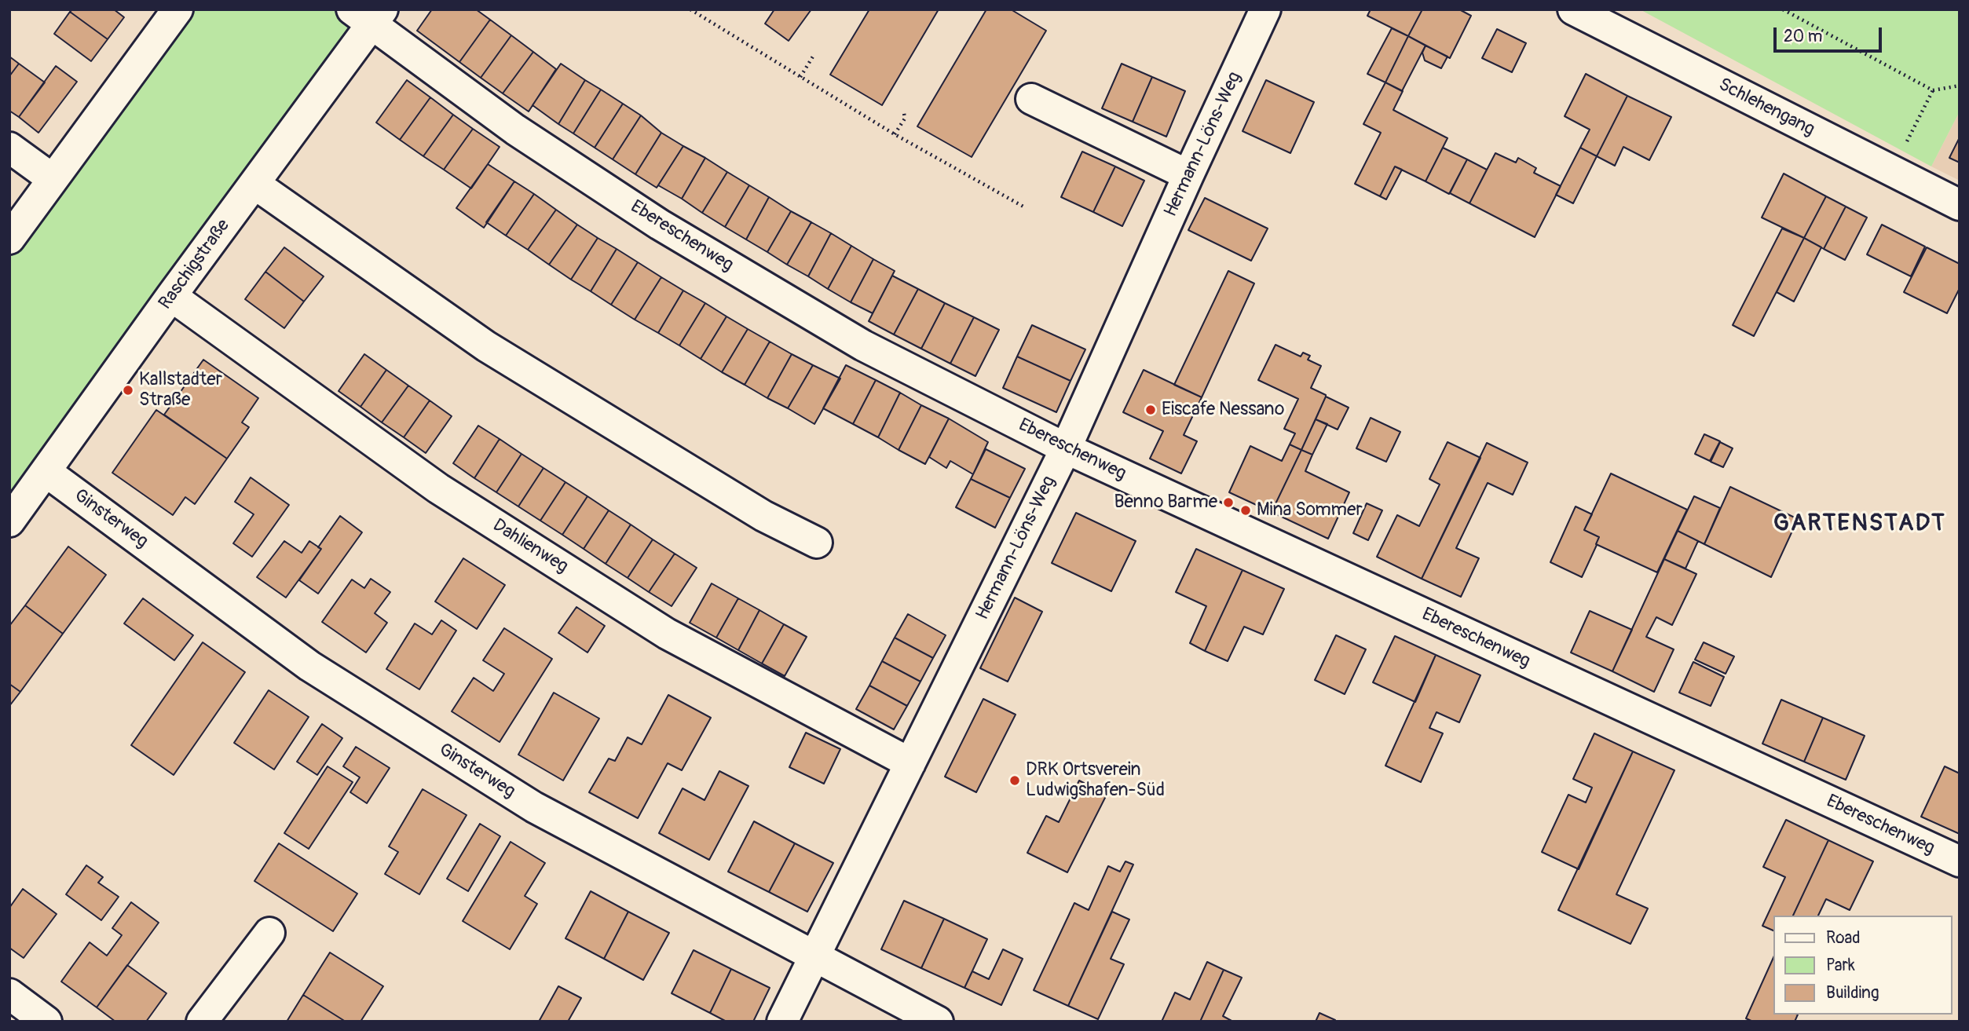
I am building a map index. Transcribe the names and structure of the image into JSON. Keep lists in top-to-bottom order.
{
  "streets": {
    "street": [
      "Schlehengang",
      "Hermann-Löns-Weg",
      "Ebereschenweg",
      "Raschigstraße",
      "Ginsterweg",
      "Dahlienweg"
    ]
  },
  "crossings": [
    ["Hermann-Löns-Weg", "Ebereschenweg"],
    ["Hermann-Löns-Weg", "Ginsterweg"],
    ["Hermann-Löns-Weg", "Dahlienweg"],
    ["Ebereschenweg", "Raschigstraße"],
    ["Raschigstraße", "Ginsterweg"],
    ["Raschigstraße", "Dahlienweg"]
  ],
  "districts": ["GARTENSTADT"],
  "places": [
    "Kallstadter Straße",
    "Eiscafe Nessano",
    "Benno Barme",
    "Mina Sommer",
    "DRK Ortsverein Ludwigshafen-Süd"
  ],
  "legend": ["Road", "Park", "Building"],
  "scale_bar": "20 m"
}
